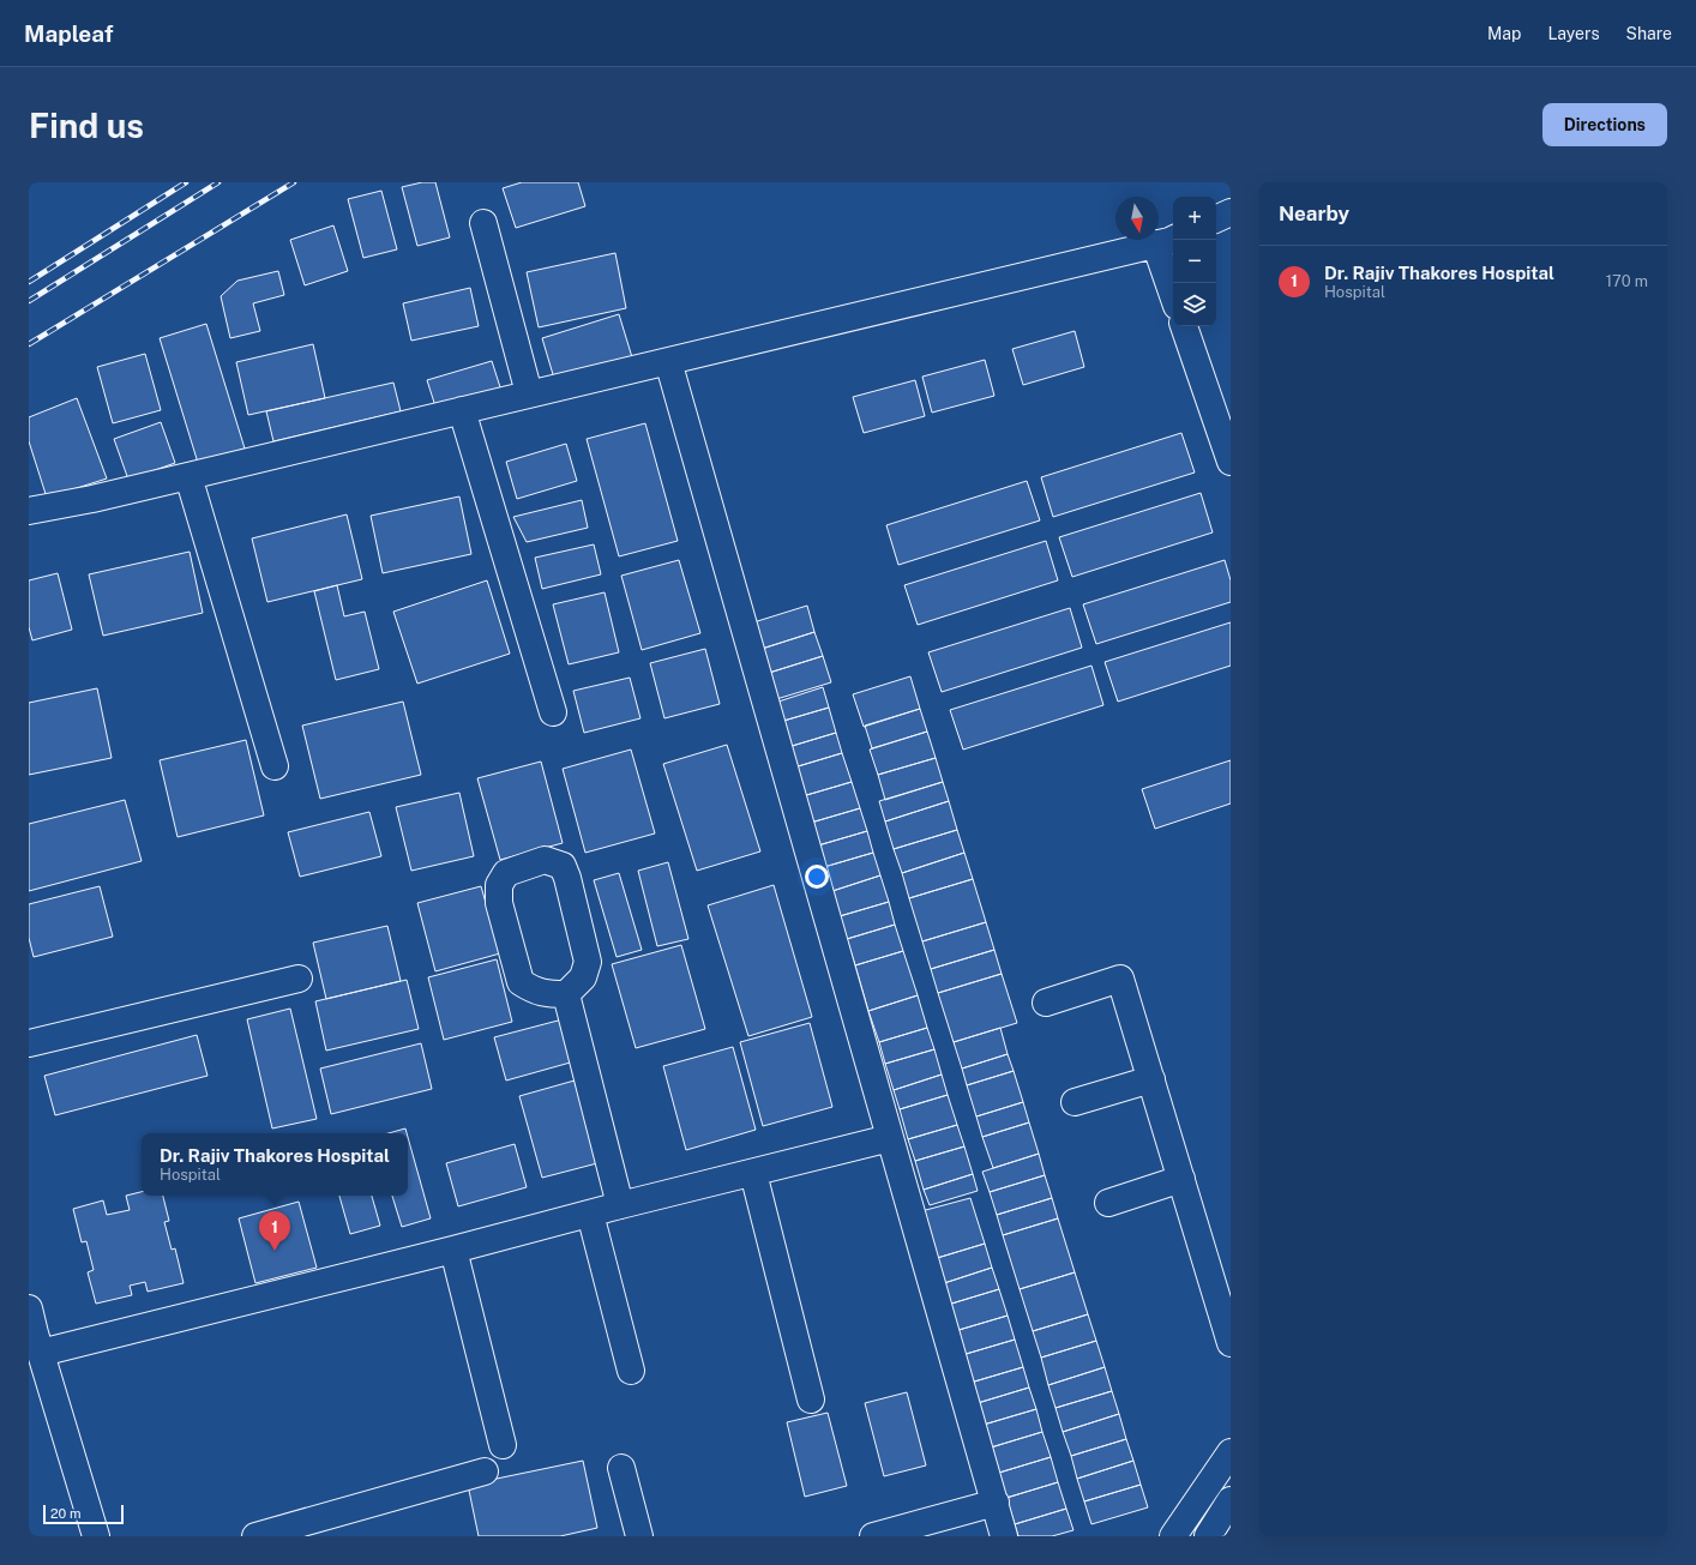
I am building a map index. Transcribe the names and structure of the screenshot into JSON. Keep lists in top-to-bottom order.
{
  "scale_bar": "20 m",
  "north": "bottom",
  "page": {
    "header": "Mapleaf",
    "nav": ["Map", "Layers", "Share"],
    "buttons": "Directions",
    "title": "Find us",
    "heading": "Nearby",
    "map_buttons": ["+", "−"],
    "list": [
      {
        "mark": "1",
        "name": "Dr. Rajiv Thakores Hospital",
        "note": "Hospital",
        "value": "170 m"
      }
    ],
    "popup": ["Dr. Rajiv Thakores Hospital", "Hospital"],
    "pins": "1",
    "scale": "20 m"
  }
}
